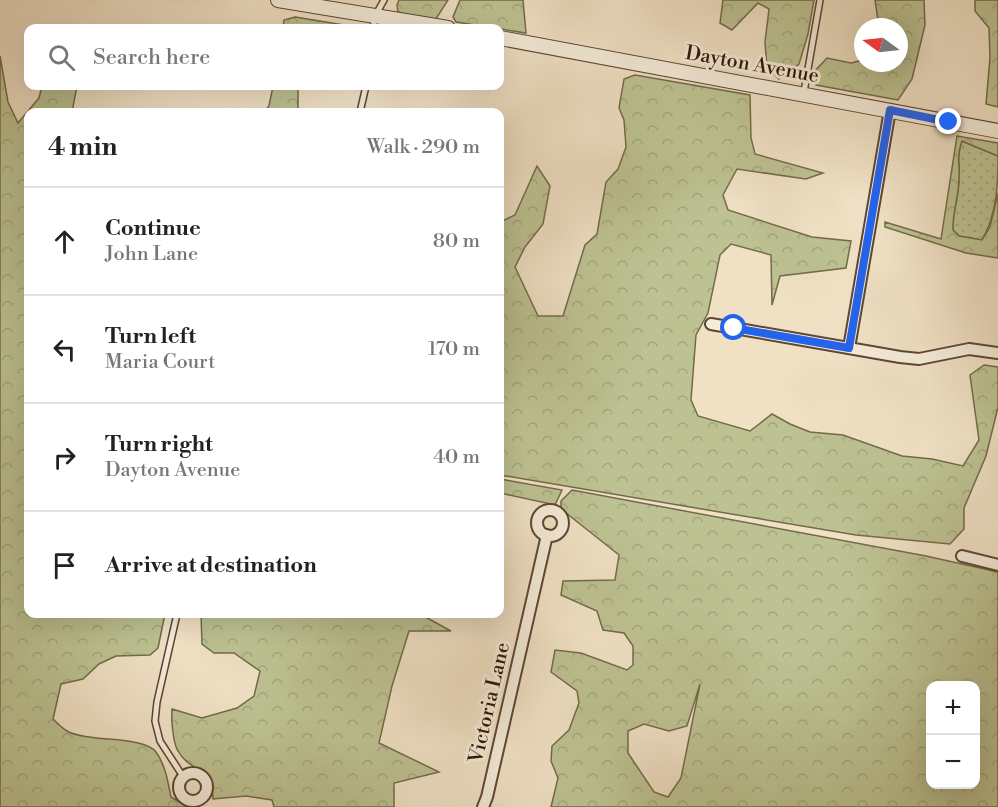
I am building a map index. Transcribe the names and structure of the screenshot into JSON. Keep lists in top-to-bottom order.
{
  "streets": {
    "street": ["Dayton Avenue", "Victoria Lane"]
  },
  "north": "left",
  "page": {
    "search": "Search here",
    "heading": ["4 min", "Walk · 290 m"],
    "list": [
      ["Continue", "John Lane", "80 m"],
      ["Turn left", "Maria Court", "170 m"],
      ["Turn right", "Dayton Avenue", "40 m"],
      "Arrive at destination"
    ],
    "map_buttons": ["+", "−"]
  }
}
